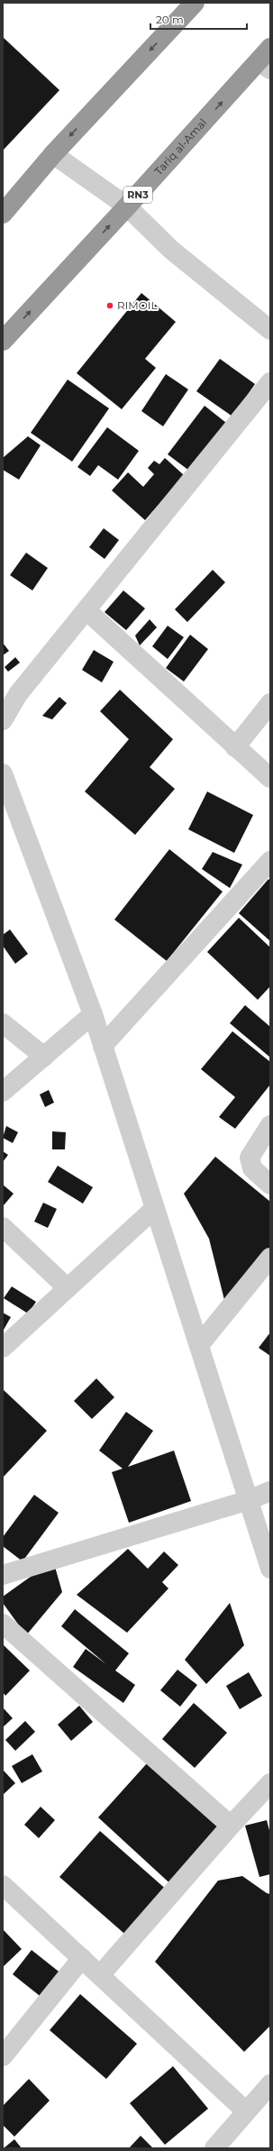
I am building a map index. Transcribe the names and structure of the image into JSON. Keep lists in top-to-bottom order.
{
  "streets": {
    "highway": ["Tariq al-Amal", "RN3"]
  },
  "places": ["RIMOIL"],
  "scale_bar": "20 m"
}
